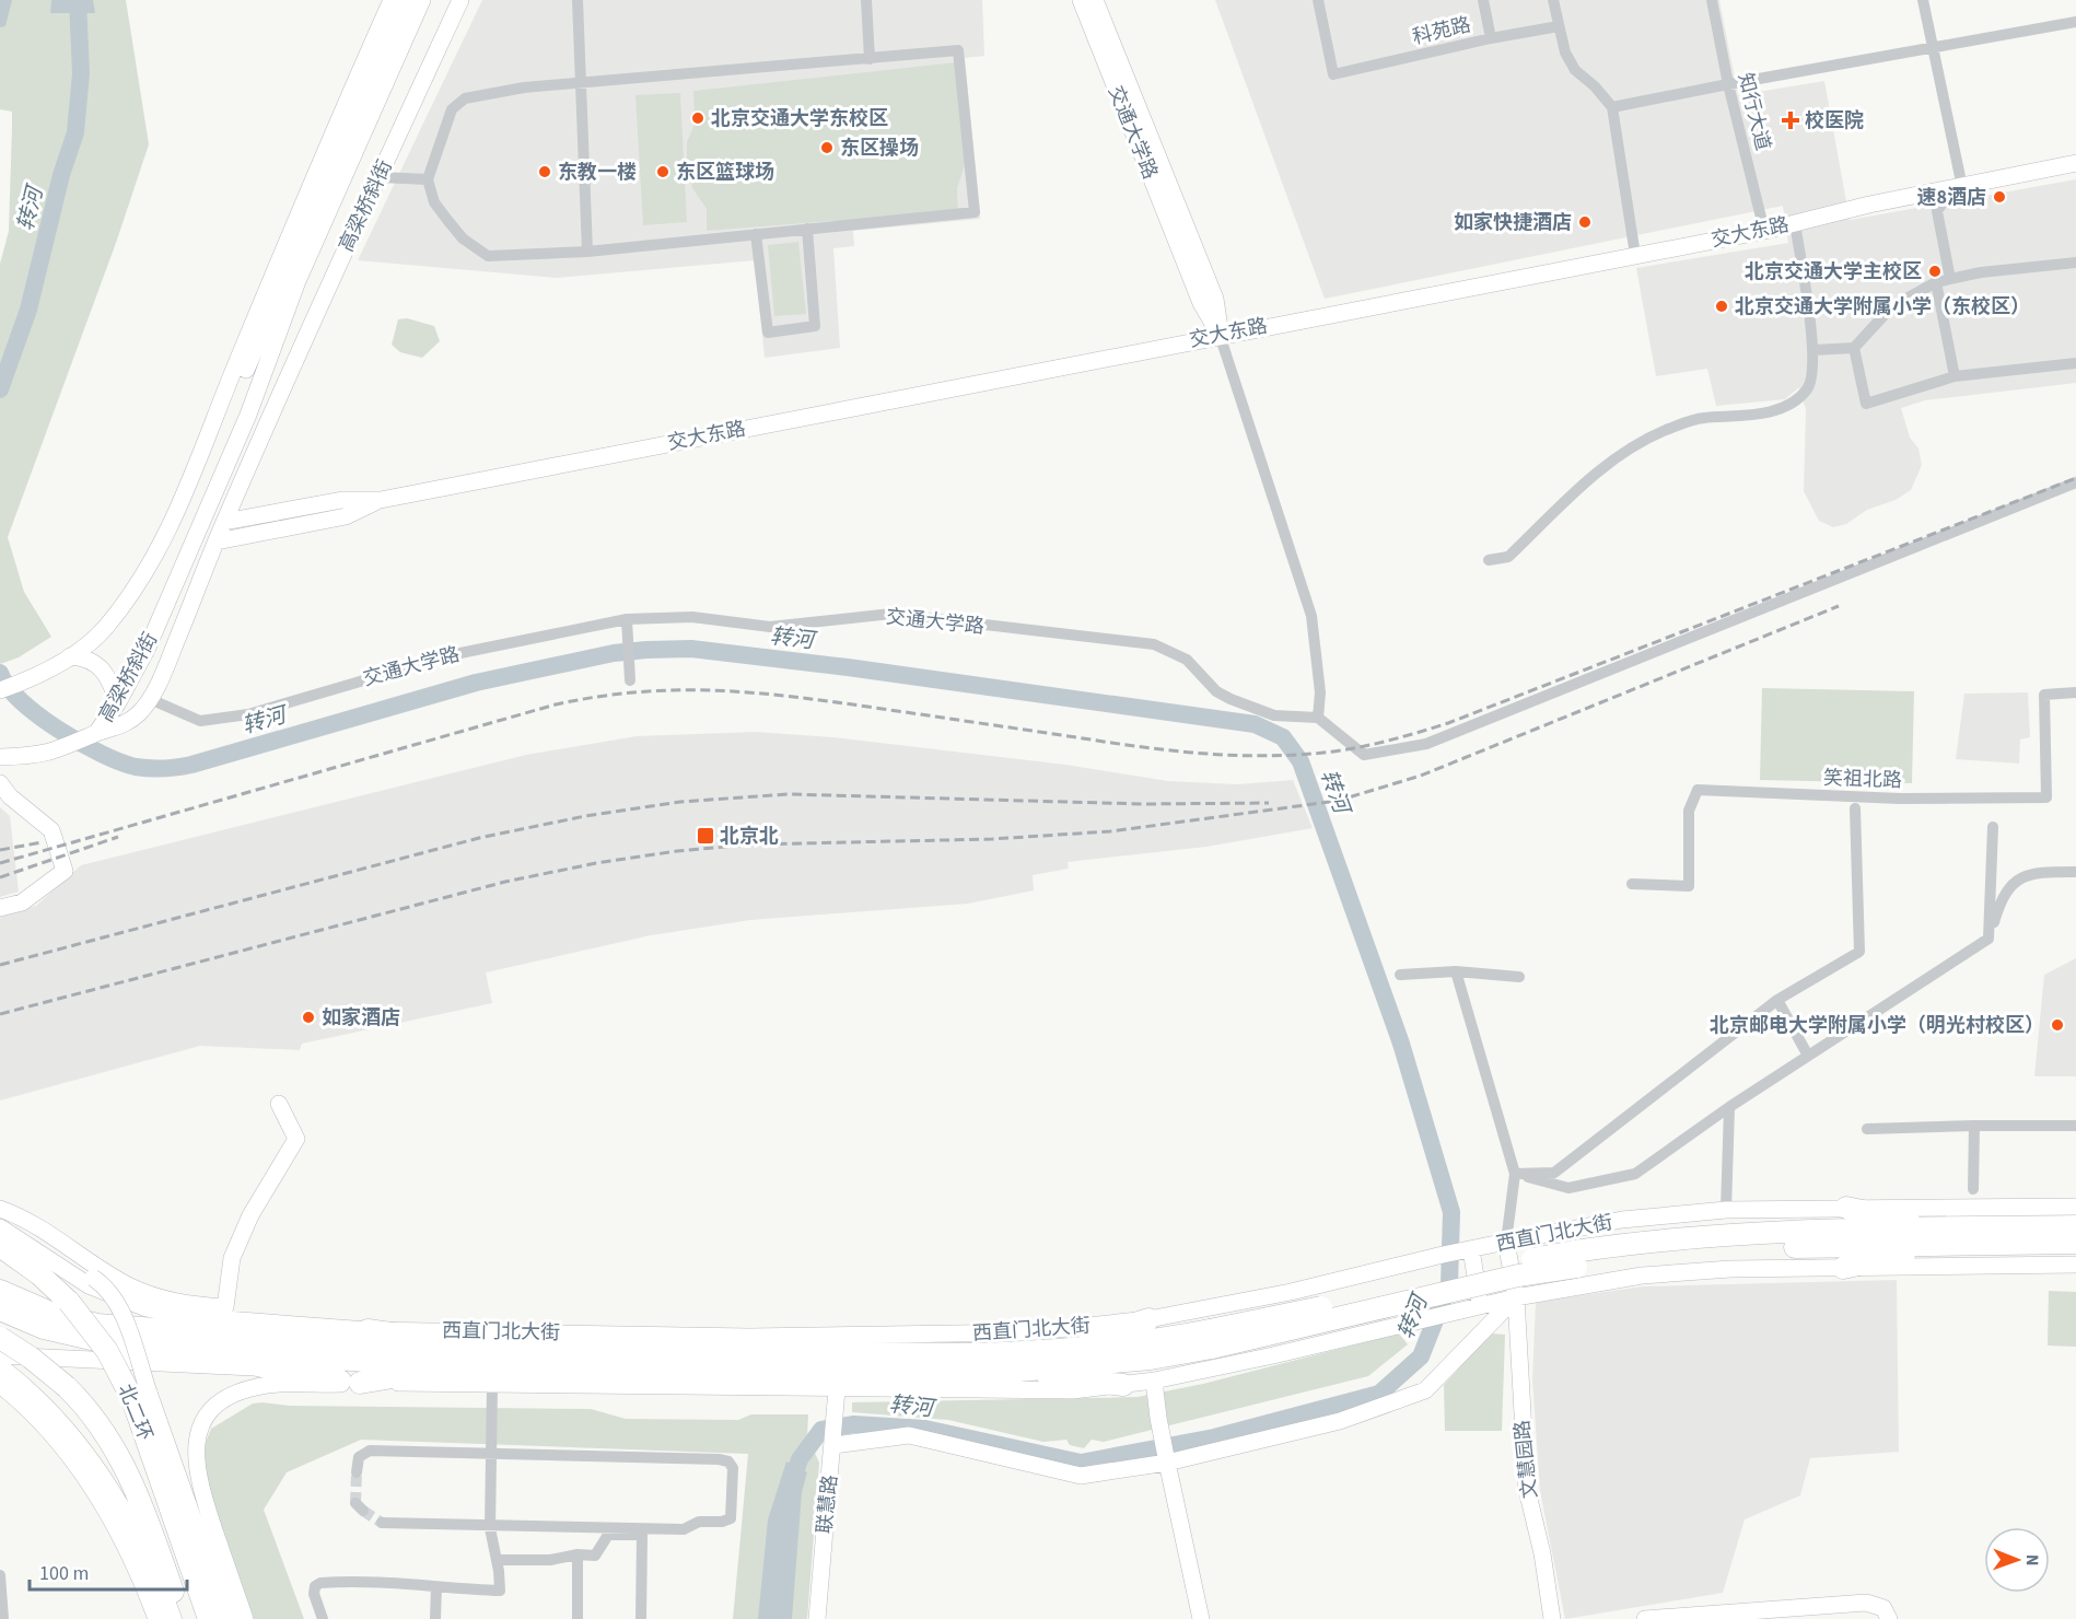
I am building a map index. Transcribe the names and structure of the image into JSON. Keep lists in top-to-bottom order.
{
  "streets": {
    "highway": ["西直门北大街", "北二环"],
    "street": [
      "科苑路",
      "知行大道",
      "交通大学路",
      "高梁桥斜街",
      "交大东路",
      "笑祖北路",
      "文慧园路",
      "联慧路"
    ]
  },
  "crossings": [
    ["知行大道", "交大东路"],
    ["交通大学路", "高梁桥斜街"],
    ["交通大学路", "交大东路"],
    ["高梁桥斜街", "交大东路"],
    ["西直门北大街", "文慧园路"]
  ],
  "water": ["转河"],
  "places": {
    "other": [
      "北京交通大学东校区",
      "东区操场",
      "东教一楼",
      "东区篮球场",
      "速8酒店",
      "如家快捷酒店",
      "北京交通大学主校区",
      "北京交通大学附属小学（东校区）",
      "如家酒店",
      "北京邮电大学附属小学（明光村校区）"
    ],
    "health": ["校医院"],
    "transit": ["北京北"]
  },
  "scale_bar": "100 m",
  "north": "right"
}
